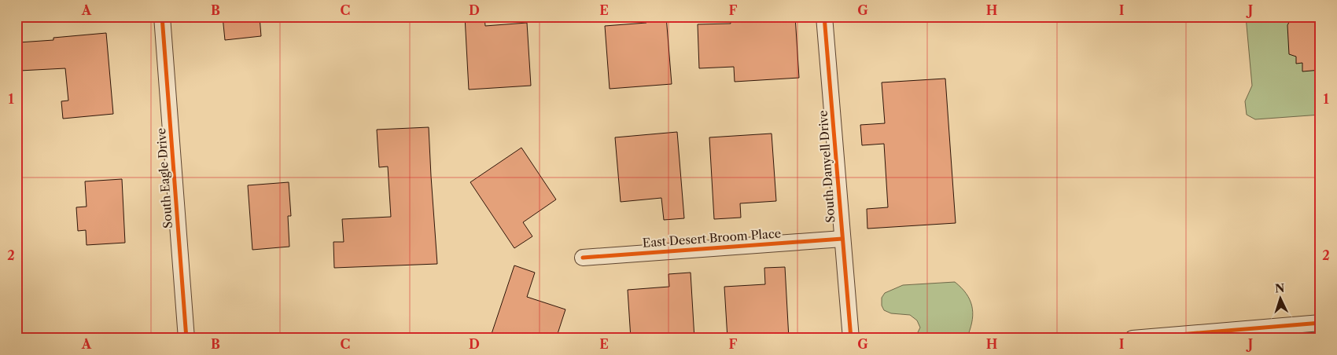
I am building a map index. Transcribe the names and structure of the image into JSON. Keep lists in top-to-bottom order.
{
  "streets": {
    "street": ["South Danyell Drive", "South Eagle Drive", "East Desert Broom Place"]
  },
  "crossings": [
    ["South Danyell Drive", "East Desert Broom Place"]
  ],
  "north": "top",
  "grid": {
    "columns": [
      "A",
      "B",
      "C",
      "D",
      "E",
      "F",
      "G",
      "H",
      "I",
      "J"
    ],
    "rows": ["1", "2"]
  }
}
